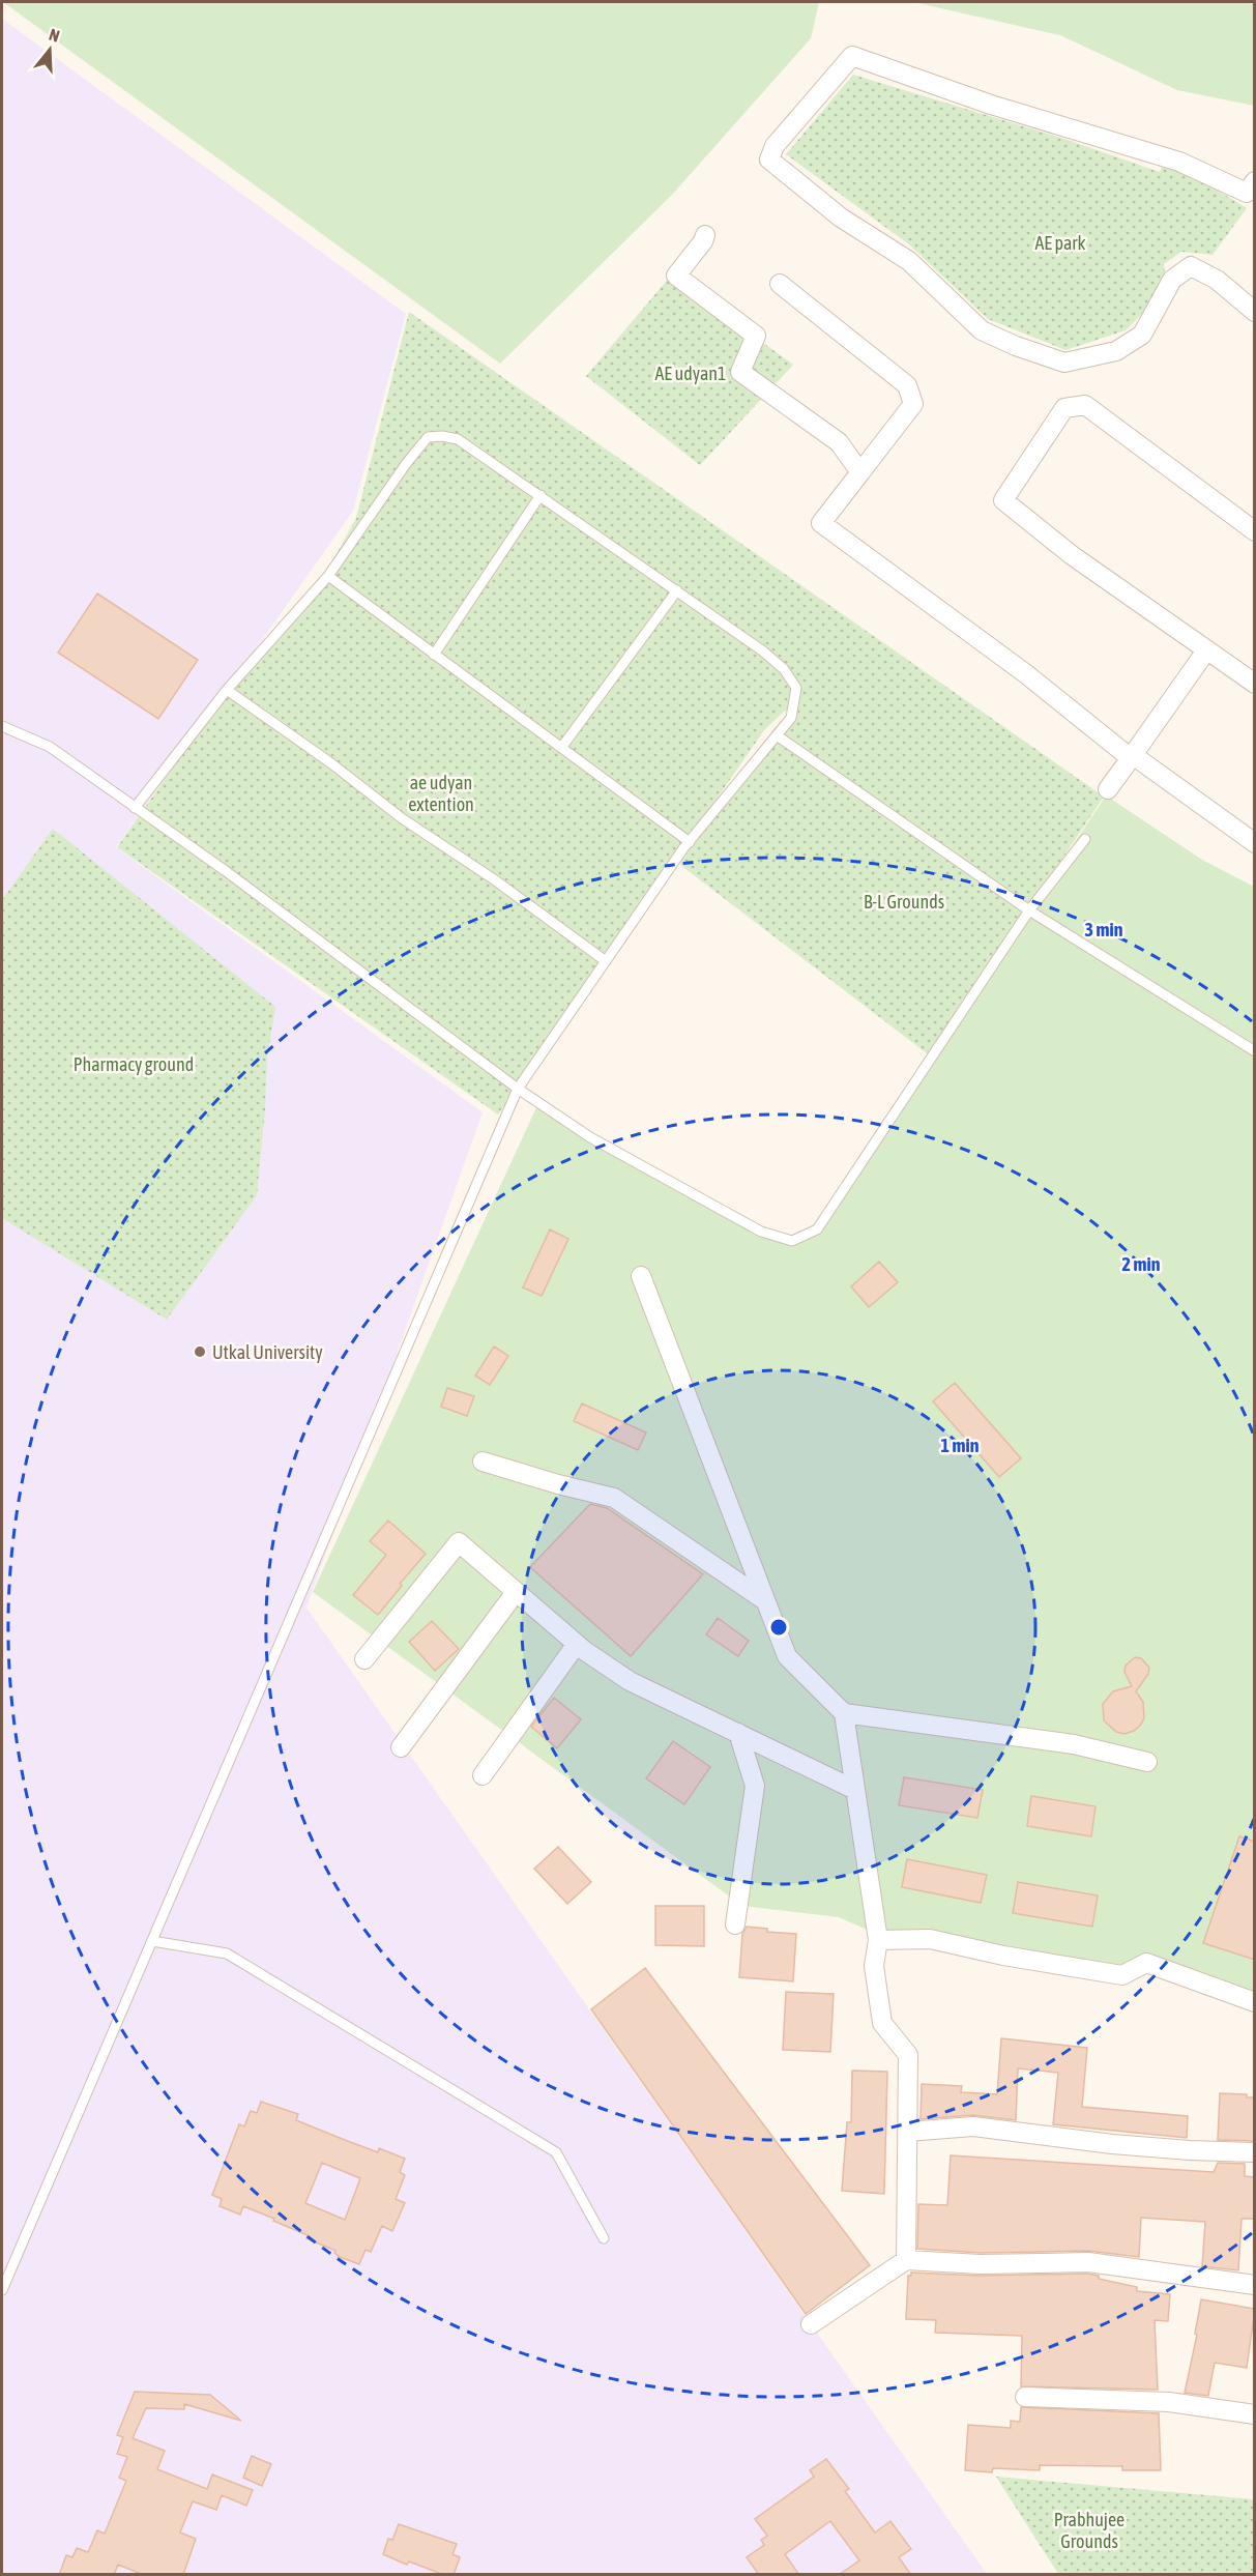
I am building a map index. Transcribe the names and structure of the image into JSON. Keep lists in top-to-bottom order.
{
  "parks": [
    "AE park",
    "AE udyan1",
    "ae udyan extention",
    "B-L Grounds",
    "Pharmacy ground",
    "Prabhujee Grounds"
  ],
  "places": ["Utkal University"],
  "north": "top",
  "rings": ["3 min", "2 min", "1 min"]
}
